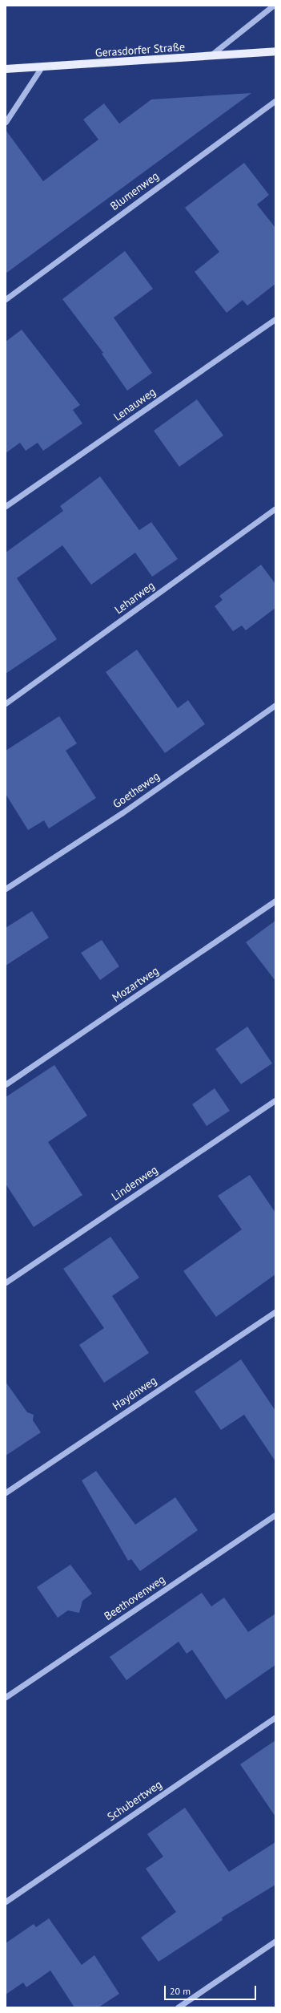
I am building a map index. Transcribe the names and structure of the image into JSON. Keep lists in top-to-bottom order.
{
  "streets": {
    "main road": ["Gerasdorfer Straße"],
    "street": [
      "Blumenweg",
      "Lenauweg",
      "Leharweg",
      "Goetheweg",
      "Mozartweg",
      "Lindenweg",
      "Haydnweg",
      "Beethovenweg",
      "Schubertweg"
    ]
  },
  "scale_bar": "20 m"
}
